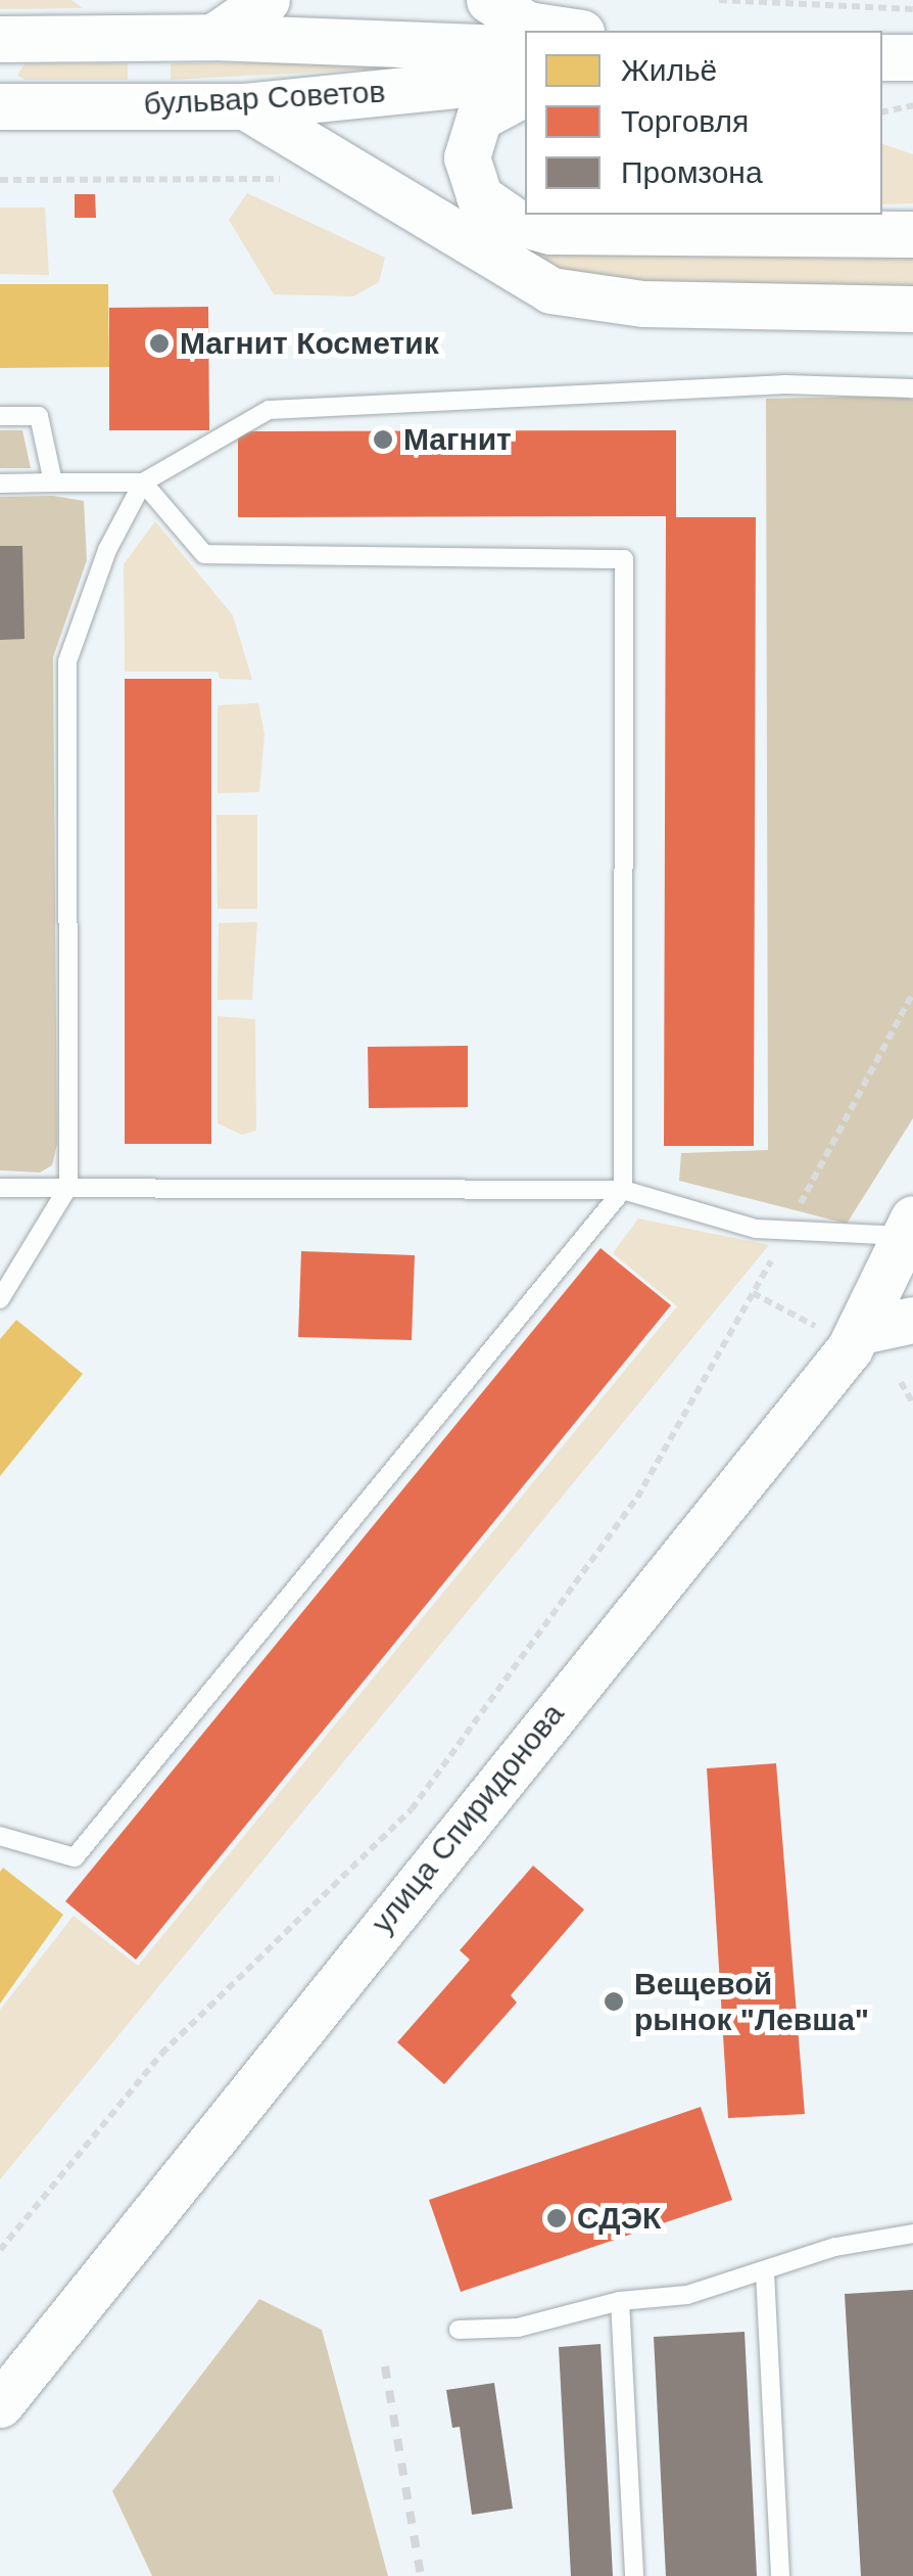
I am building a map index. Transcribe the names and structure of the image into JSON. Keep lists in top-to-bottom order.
{
  "streets": {
    "street": ["бульвар Советов", "улица Спиридонова"]
  },
  "places": [
    "Магнит Косметик",
    "Магнит",
    "Вещевой рынок \"Левша\"",
    "СДЭК"
  ],
  "legend": ["Жильё", "Торговля", "Промзона"]
}
